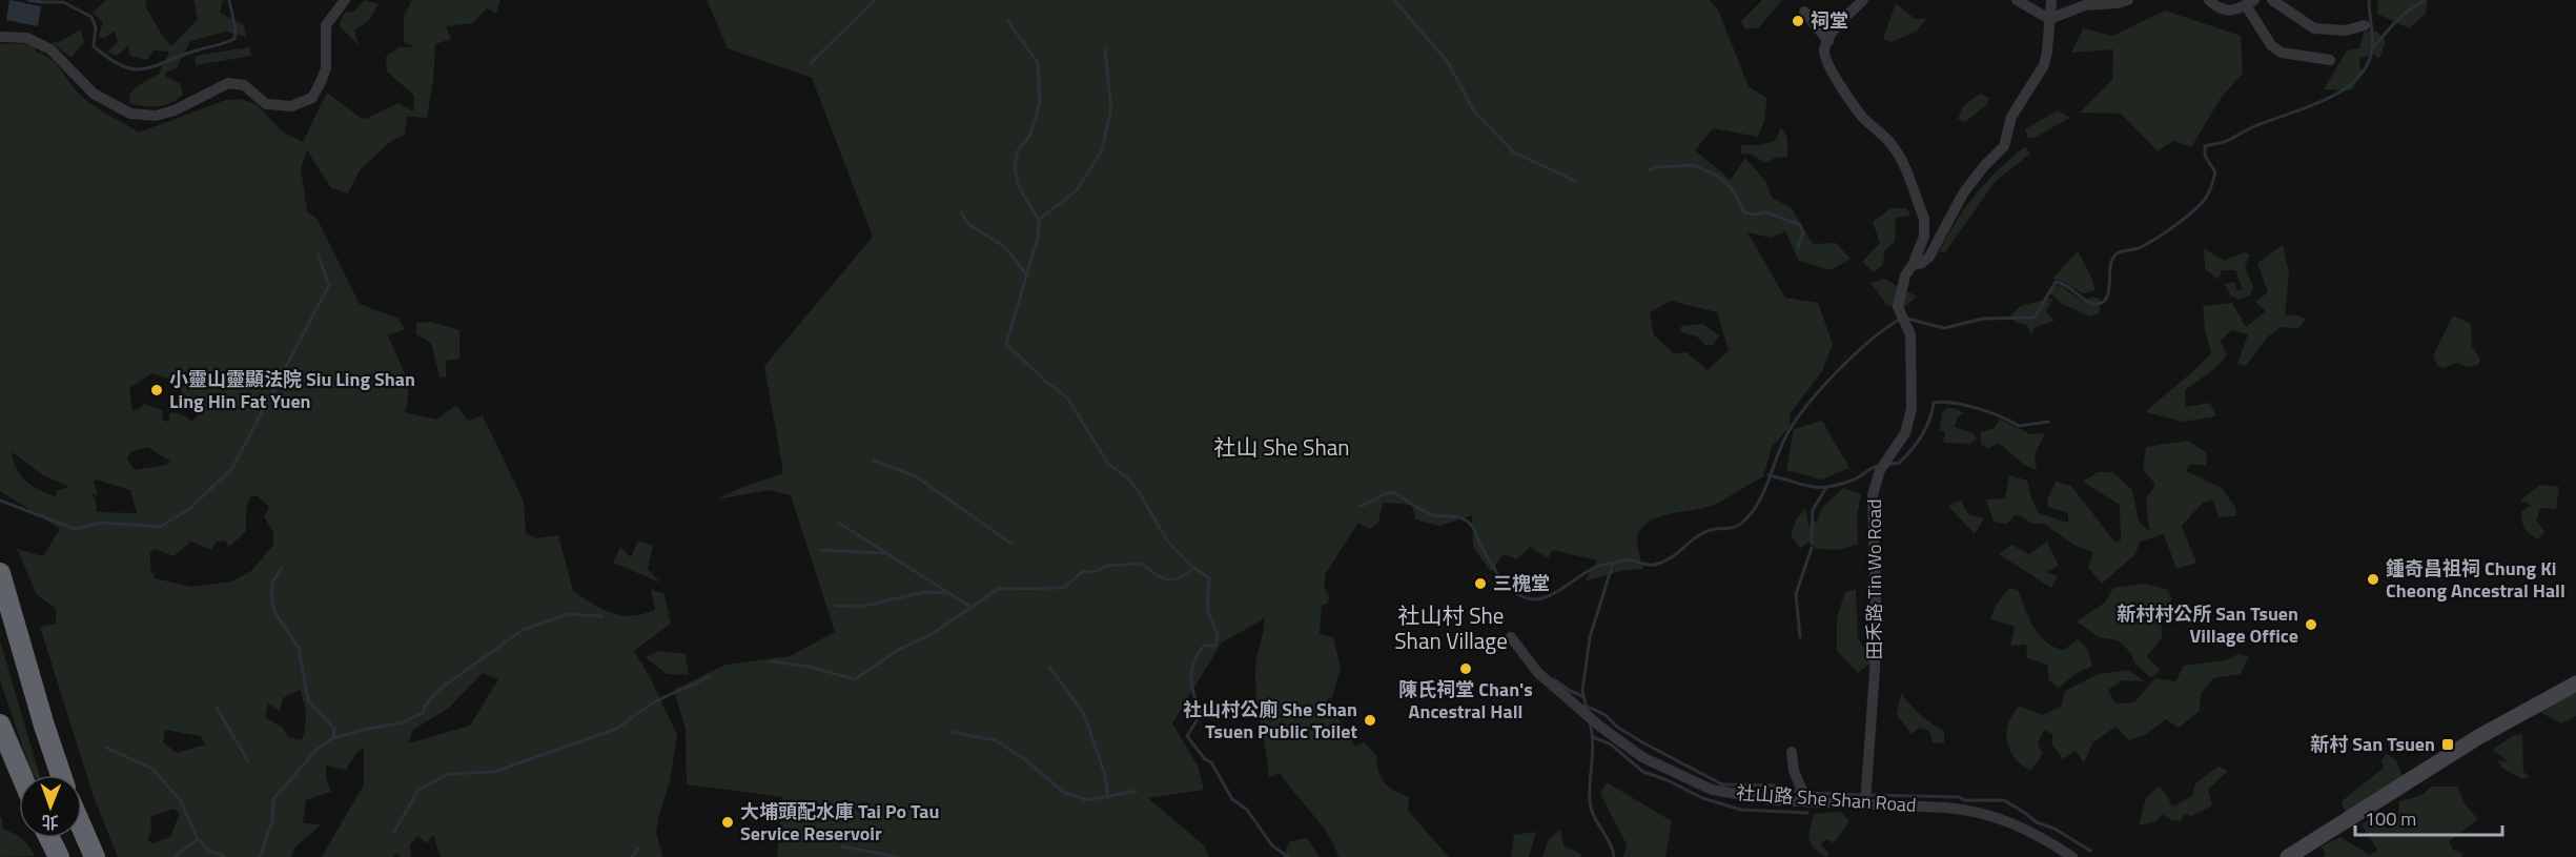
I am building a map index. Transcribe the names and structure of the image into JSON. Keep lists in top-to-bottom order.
{
  "streets": {
    "street": ["田禾路 Tin Wo Road", "社山路 She Shan Road"]
  },
  "crossings": [
    ["田禾路 Tin Wo Road", "社山路 She Shan Road"]
  ],
  "districts": ["社山 She Shan", "社山村 She Shan Village"],
  "places": {
    "other": [
      "祠堂",
      "小靈山靈顯法院 Siu Ling Shan Ling Hin Fat Yuen",
      "鍾奇昌祖祠 Chung Ki Cheong Ancestral Hall",
      "三槐堂",
      "新村村公所 San Tsuen Village Office",
      "陳氏祠堂 Chan's Ancestral Hall",
      "社山村公廁 She Shan Tsuen Public Toilet",
      "大埔頭配水庫 Tai Po Tau Service Reservoir"
    ],
    "transit": ["新村 San Tsuen"]
  },
  "scale_bar": "100 m",
  "north": "bottom"
}
